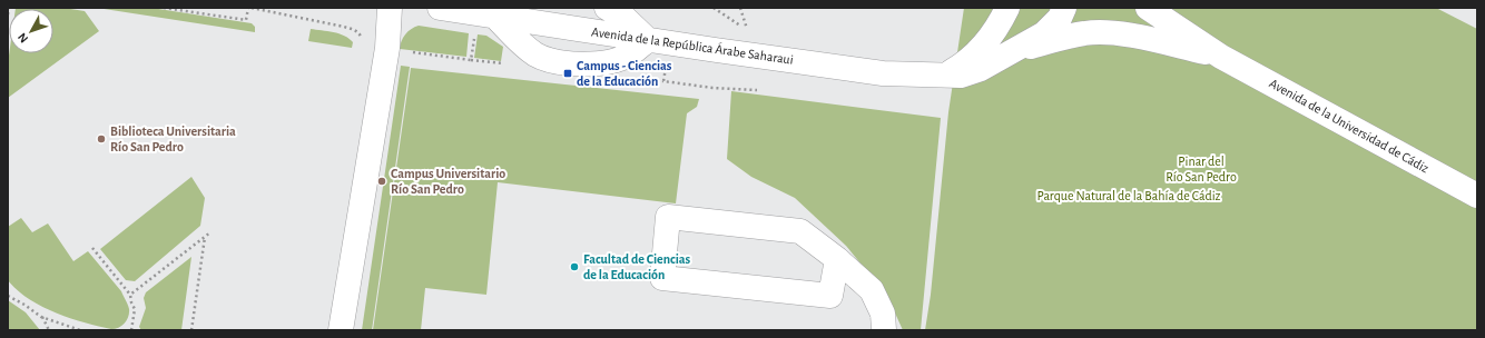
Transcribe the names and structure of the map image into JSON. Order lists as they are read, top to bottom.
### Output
{
  "streets": {
    "street": ["Avenida de la República Árabe Saharaui", "Avenida de la Universidad de Cádiz"]
  },
  "parks": ["Pinar del Río San Pedro", "Parque Natural de la Bahía de Cádiz"],
  "places": {
    "transit": ["Campus - Ciencias de la Educación"],
    "other": ["Biblioteca Universitaria Río San Pedro", "Campus Universitario Río San Pedro", "Facultad de Ciencias de la Educación"]
  },
  "north": "bottom left"
}
